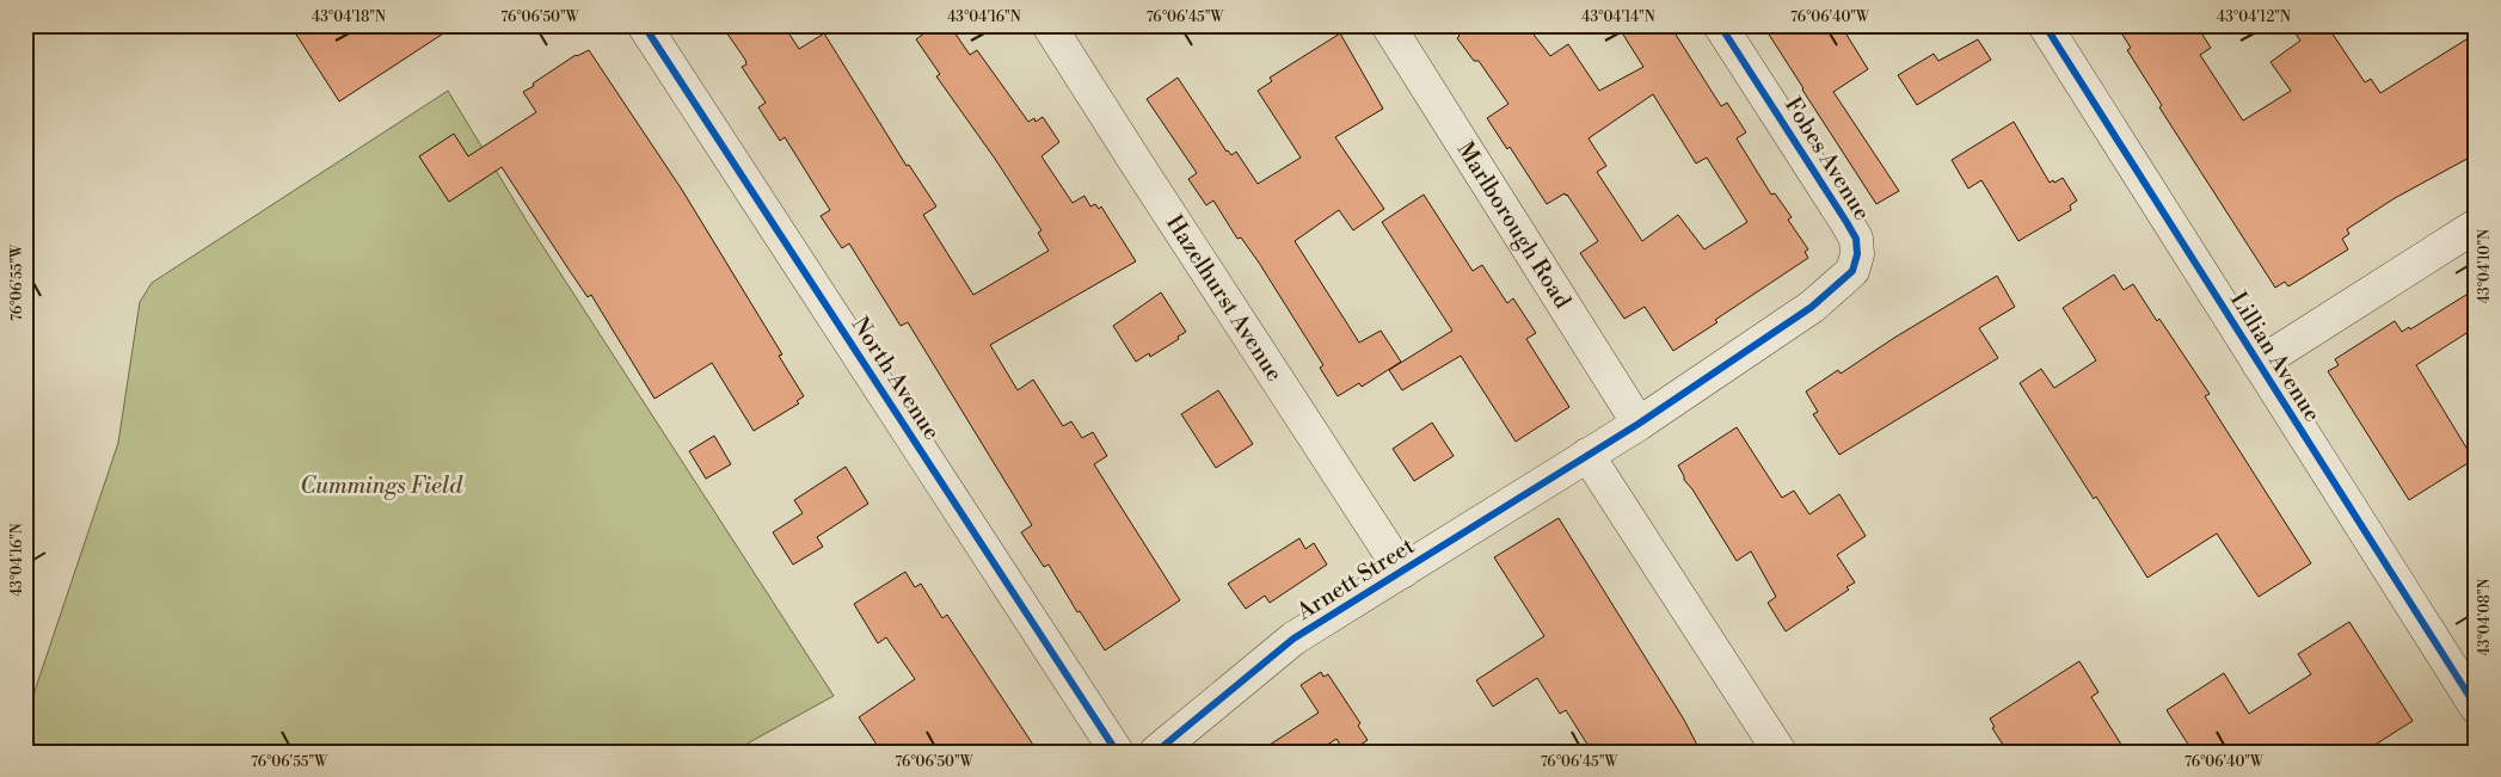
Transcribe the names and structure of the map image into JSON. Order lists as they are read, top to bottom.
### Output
{
  "streets": {
    "street": [
      "Fobes Avenue",
      "Marlborough Road",
      "Hazelhurst Avenue",
      "Lillian Avenue",
      "North Avenue",
      "Arnett Street"
    ]
  },
  "crossings": [
    ["Fobes Avenue", "Marlborough Road"],
    ["Fobes Avenue", "Arnett Street"],
    ["Marlborough Road", "Arnett Street"],
    ["Hazelhurst Avenue", "Arnett Street"]
  ],
  "parks": ["Cummings Field"],
  "coordinates": [
    "43°04'18\"N",
    "76°06'50\"W",
    "43°04'16\"N",
    "76°06'45\"W",
    "43°04'14\"N",
    "76°06'40\"W",
    "43°04'12\"N",
    "43°04'10\"N",
    "76°06'55\"W",
    "43°04'08\"N"
  ]
}
